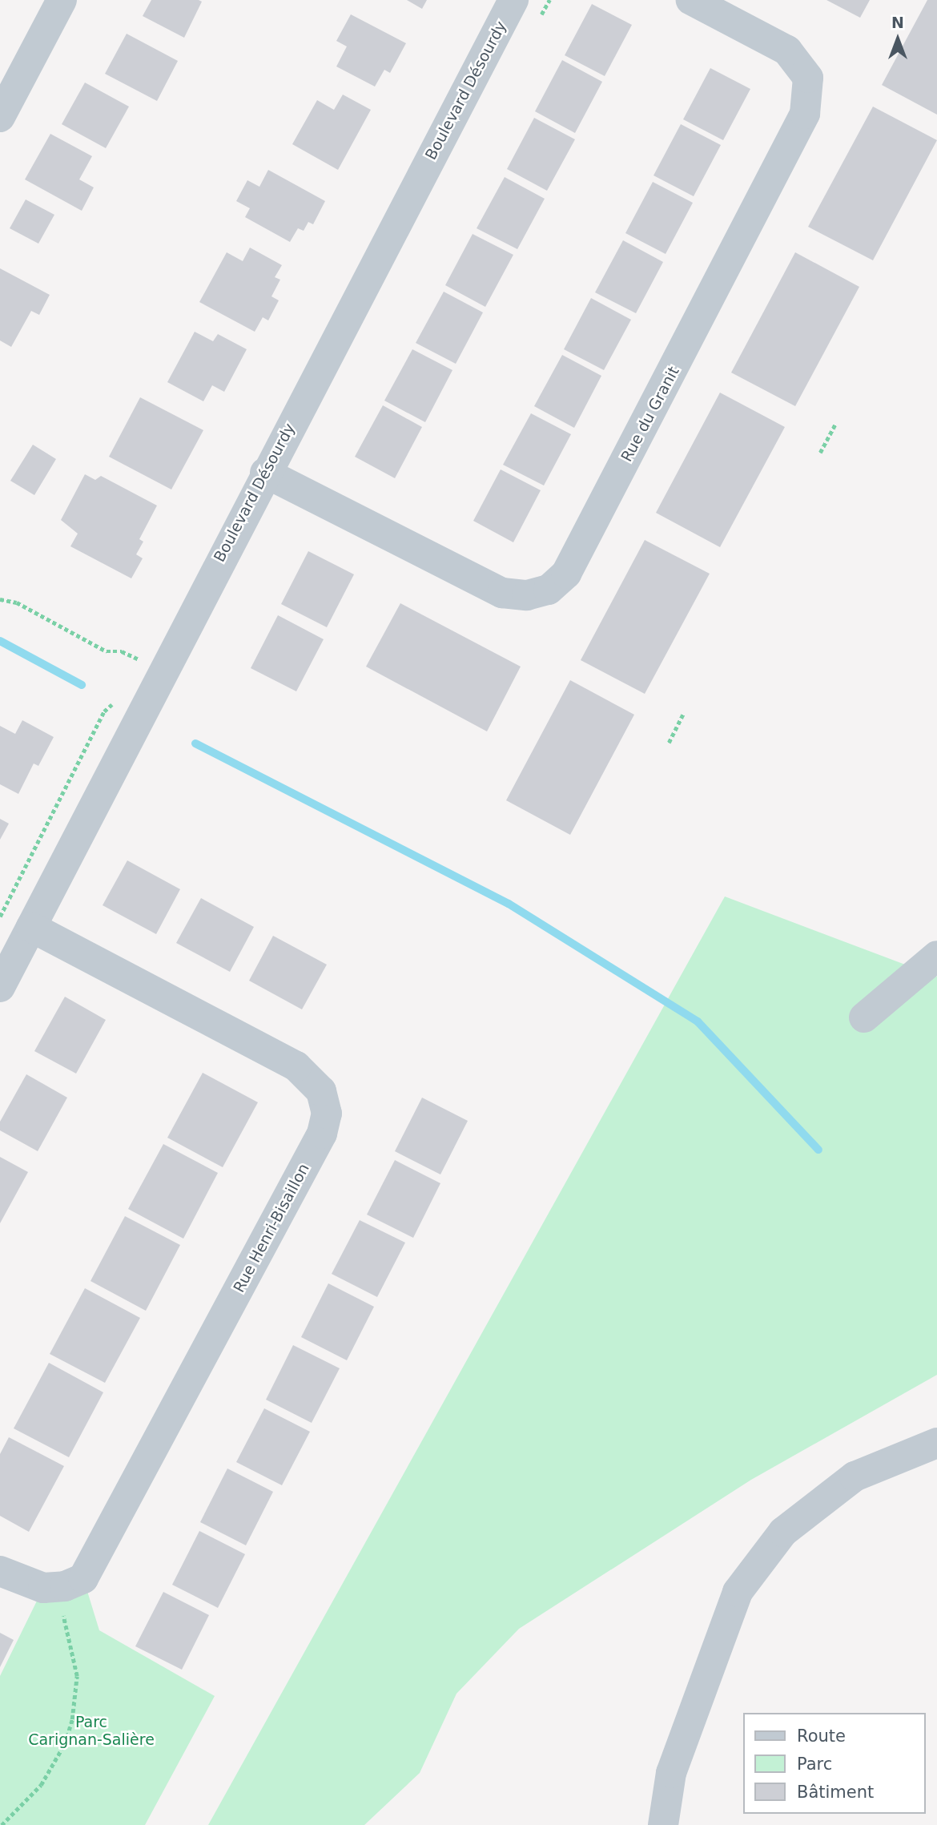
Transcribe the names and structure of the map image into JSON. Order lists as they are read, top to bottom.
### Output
{
  "streets": {
    "street": ["Boulevard Désourdy", "Rue du Granit", "Rue Henri-Bisaillon"]
  },
  "crossings": [
    ["Boulevard Désourdy", "Rue du Granit"],
    ["Boulevard Désourdy", "Rue Henri-Bisaillon"]
  ],
  "parks": ["Parc Carignan-Salière"],
  "legend": ["Route", "Parc", "Bâtiment"],
  "north": "top"
}
